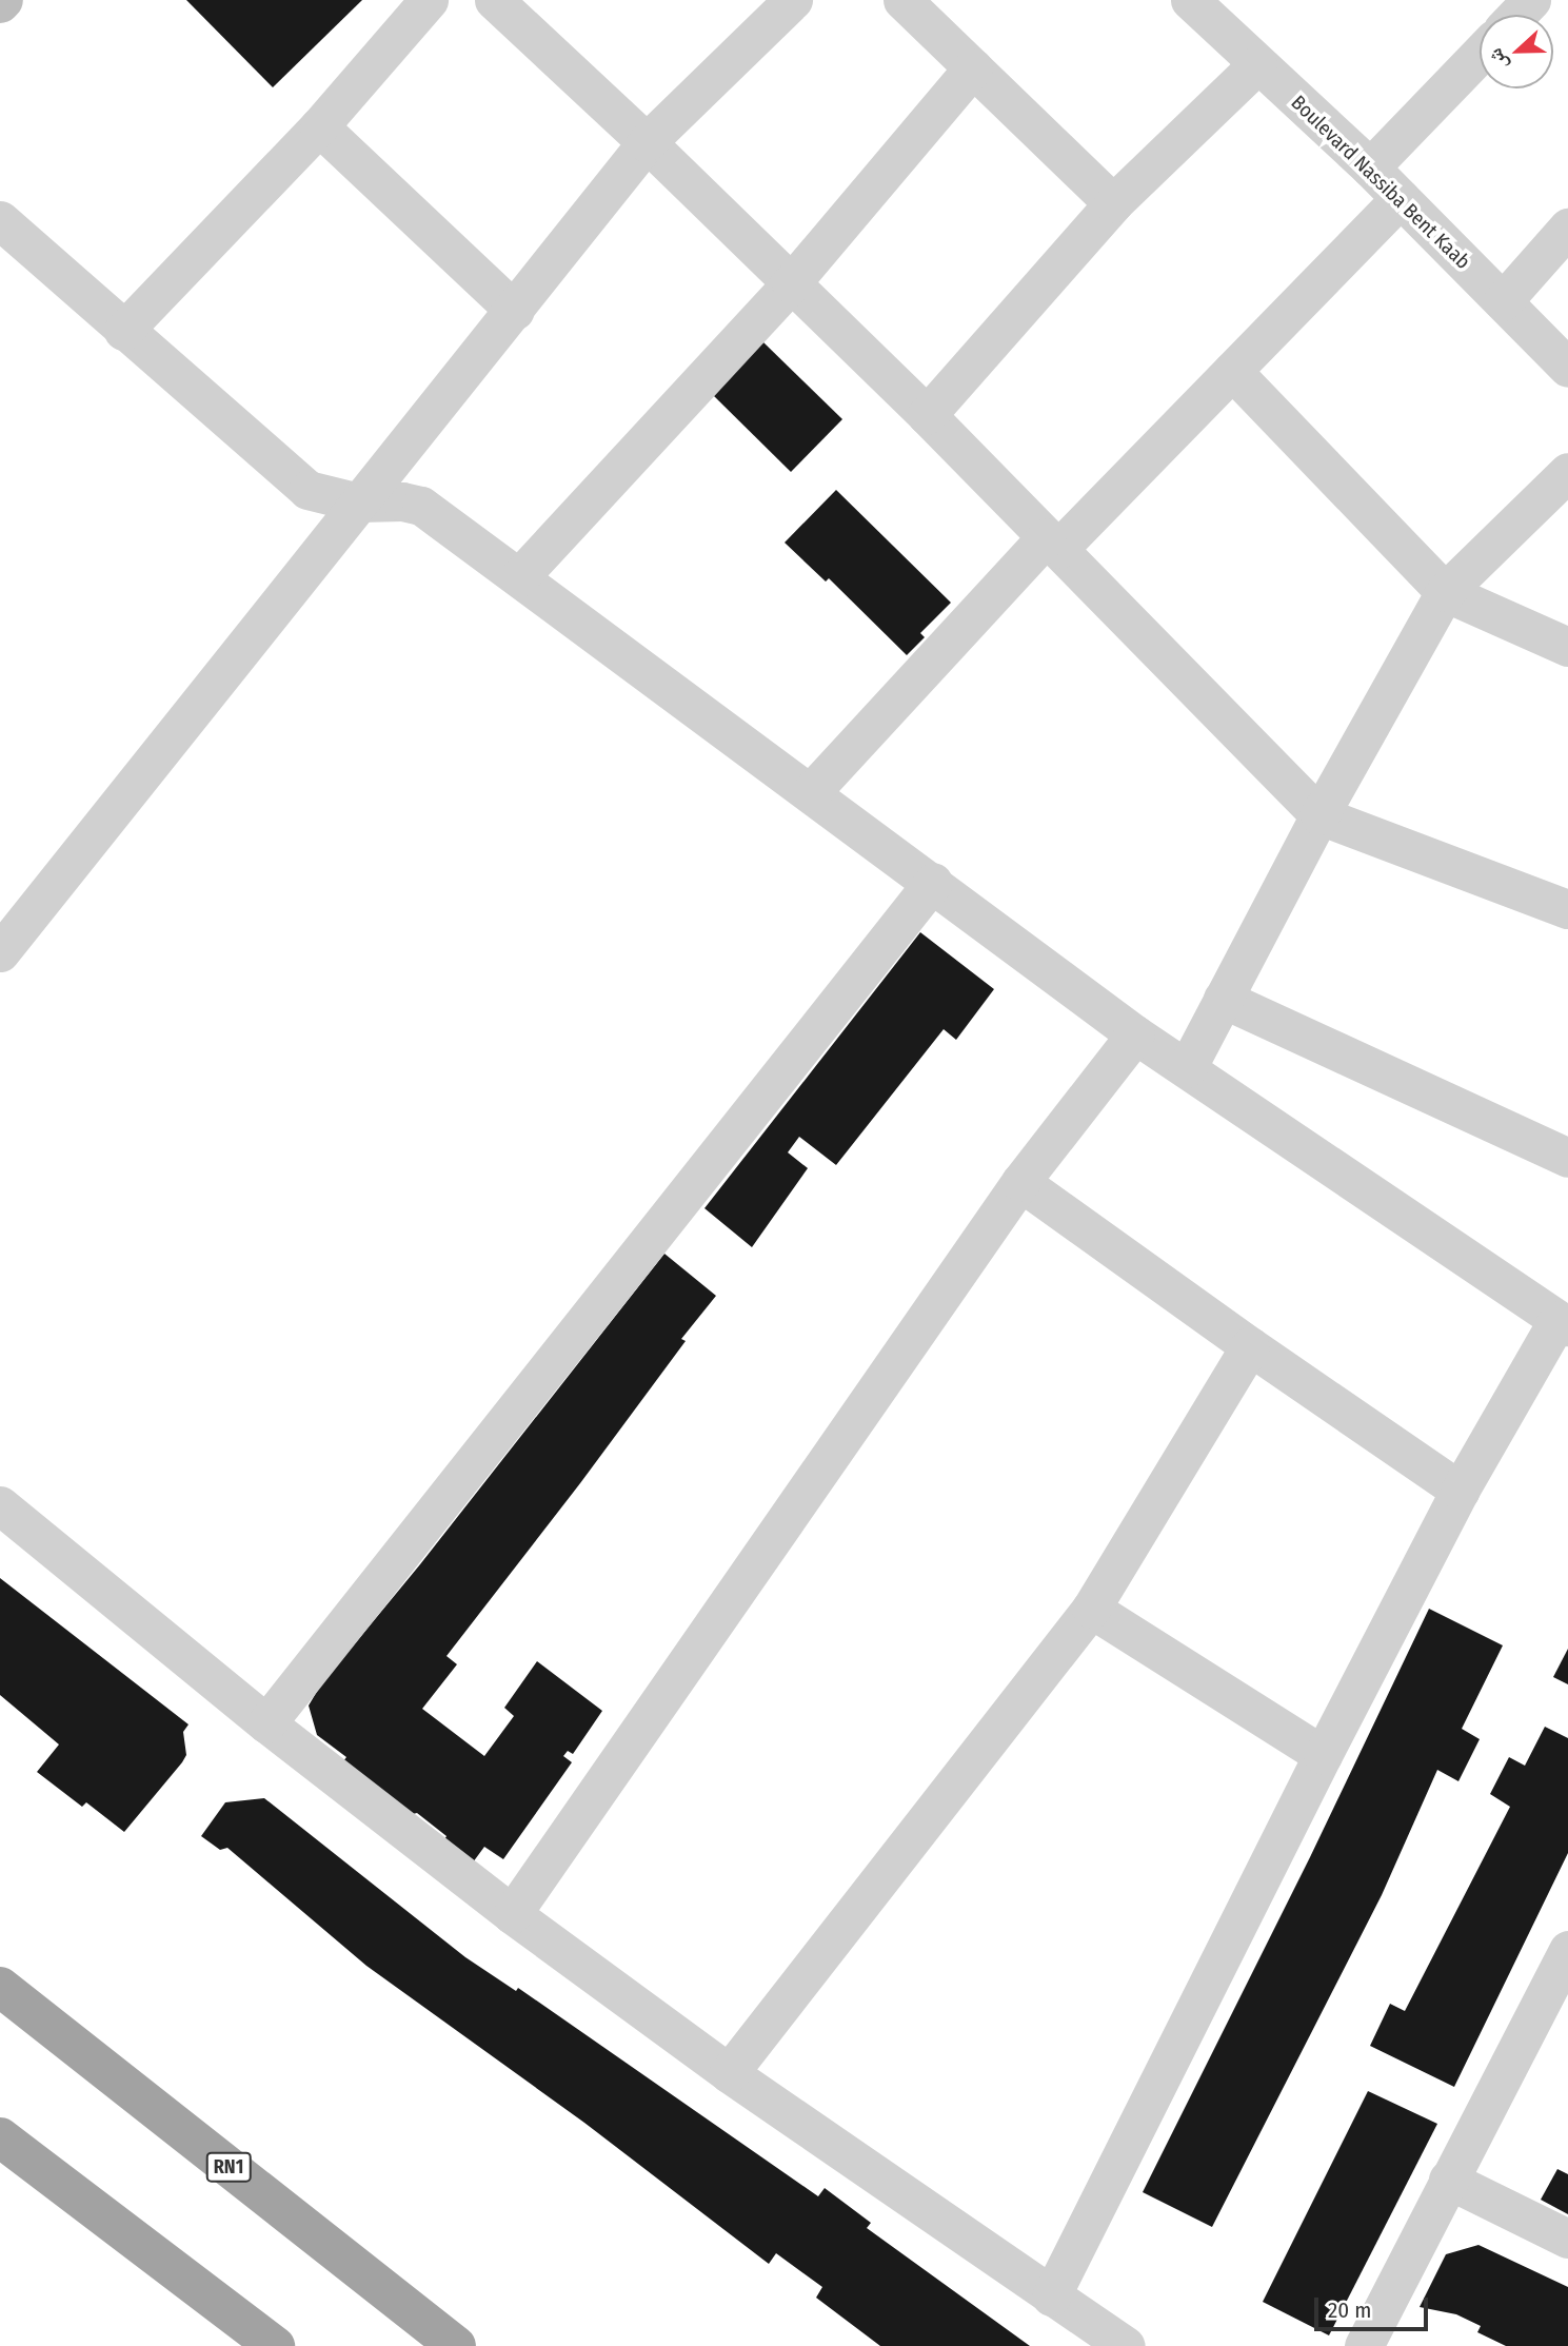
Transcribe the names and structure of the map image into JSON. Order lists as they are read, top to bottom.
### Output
{
  "streets": {
    "highway": ["RN1"],
    "street": ["Boulevard Nassiba Bent Kaab"]
  },
  "scale_bar": "20 m",
  "north": "left"
}
